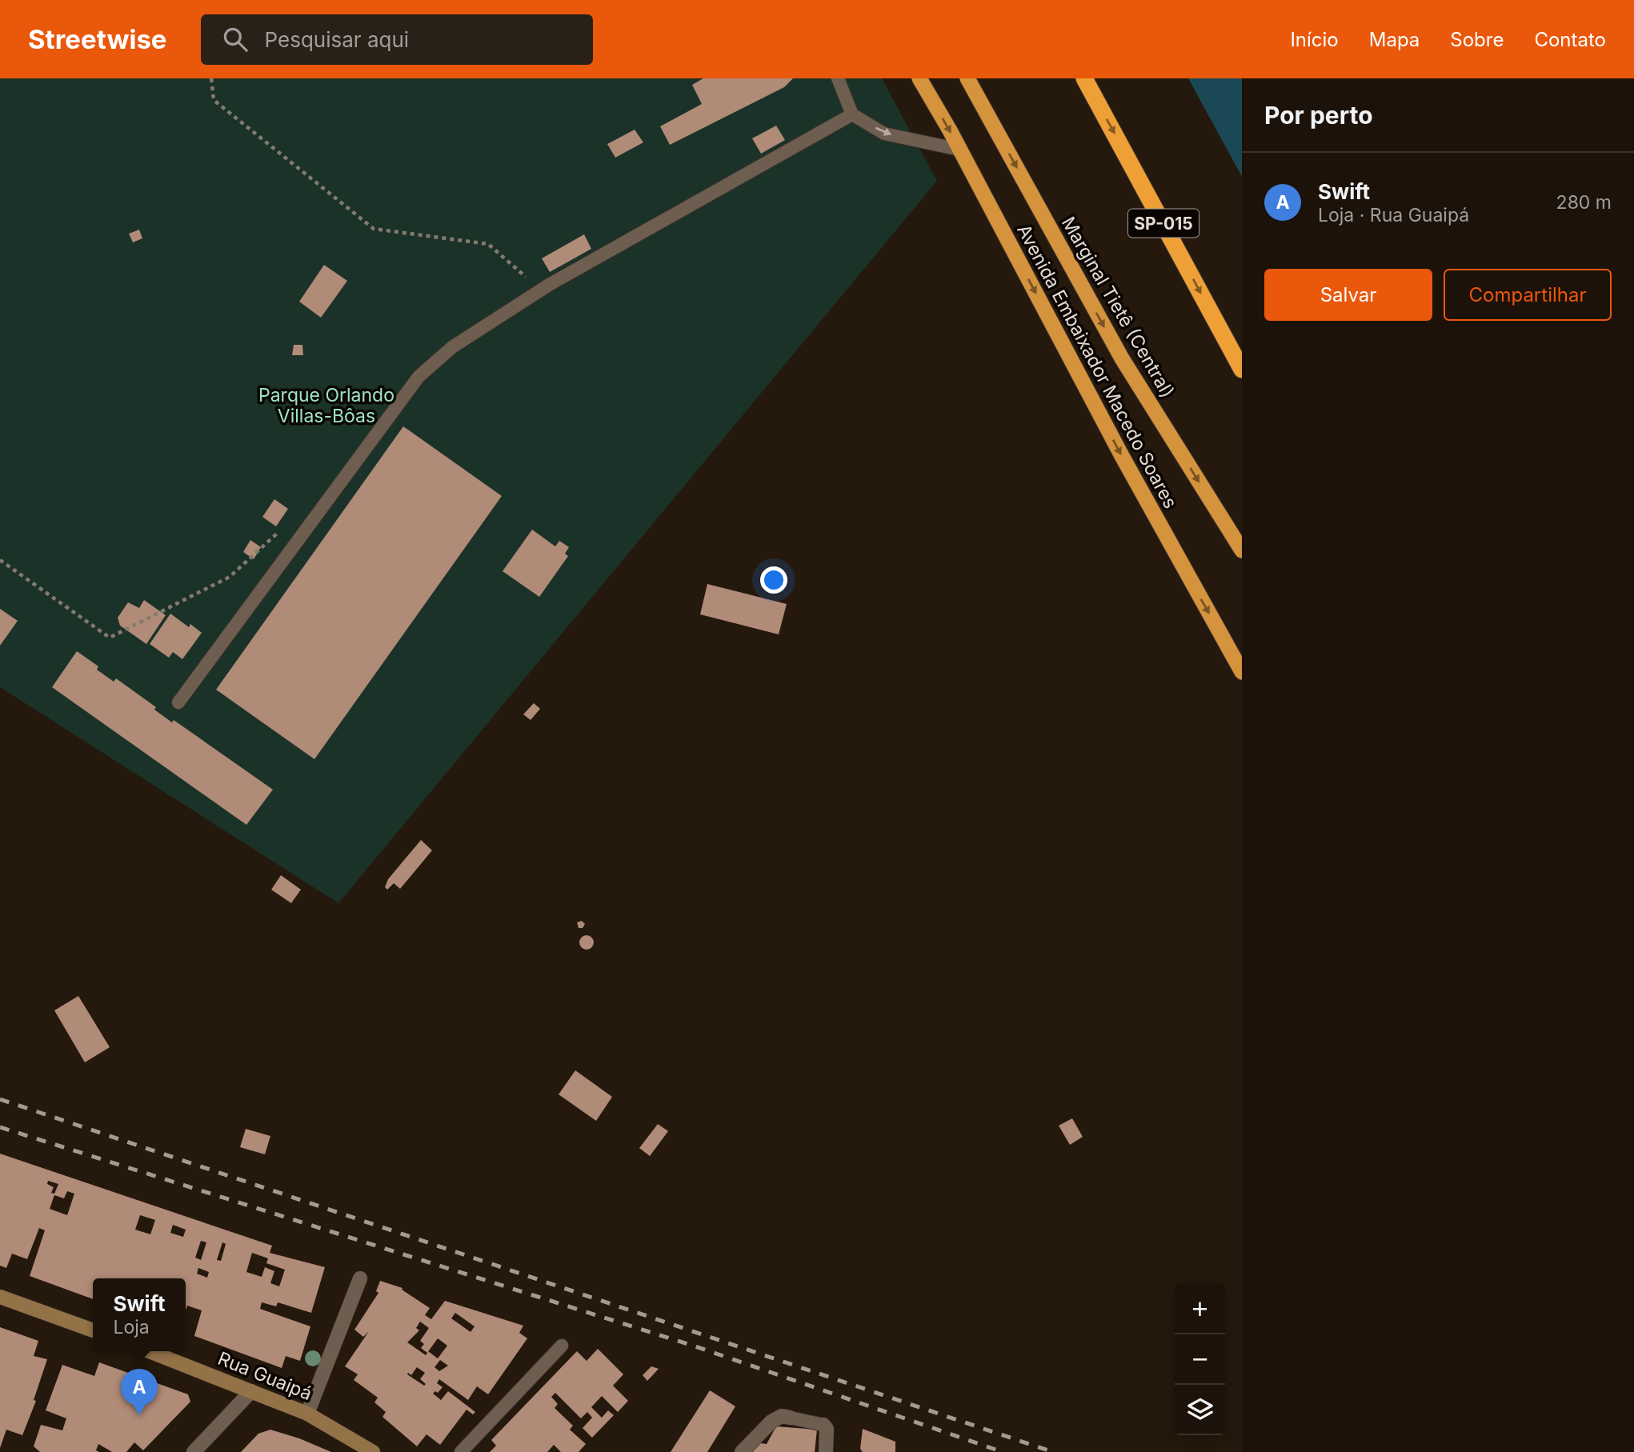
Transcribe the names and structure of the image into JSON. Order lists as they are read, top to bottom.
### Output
{
  "streets": {
    "highway": ["SP-015", "Marginal Tietê (Central)", "Avenida Embaixador Macedo Soares"],
    "main road": ["Rua Guaipá"]
  },
  "one_way": ["Avenida Embaixador Macedo Soares"],
  "parks": ["Parque Orlando Villas-Bôas"],
  "page": {
    "header": "Streetwise",
    "search": "Pesquisar aqui",
    "nav": [
      "Início",
      "Mapa",
      "Sobre",
      "Contato"
    ],
    "heading": "Por perto",
    "list": [
      {
        "mark": "A",
        "name": "Swift",
        "note": "Loja · Rua Guaipá",
        "value": "280 m"
      }
    ],
    "buttons": ["Salvar", "Compartilhar"],
    "popup": ["Swift", "Loja"],
    "map_buttons": ["+", "−"],
    "pins": "A"
  }
}
